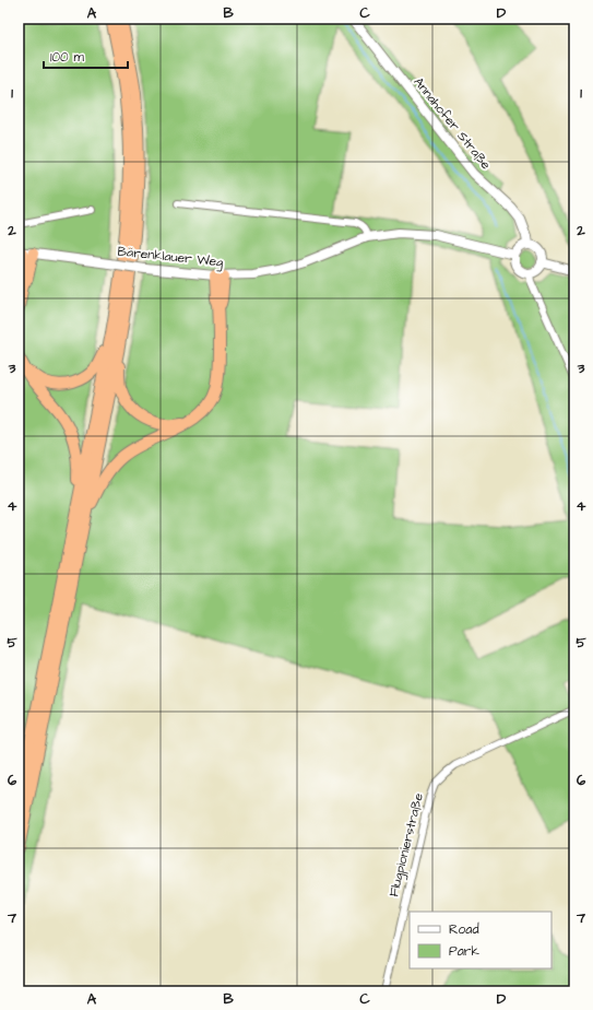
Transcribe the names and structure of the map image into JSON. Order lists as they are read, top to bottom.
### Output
{
  "streets": {
    "street": ["Annahofer Straße", "Bärenklauer Weg", "Flugpionierstraße"]
  },
  "crossings": [
    ["Annahofer Straße", "Bärenklauer Weg"]
  ],
  "legend": ["Road", "Park"],
  "scale_bar": "100 m",
  "grid": {
    "columns": [
      "A",
      "B",
      "C",
      "D"
    ],
    "rows": [
      "1",
      "2",
      "3",
      "4",
      "5",
      "6",
      "7"
    ]
  }
}
